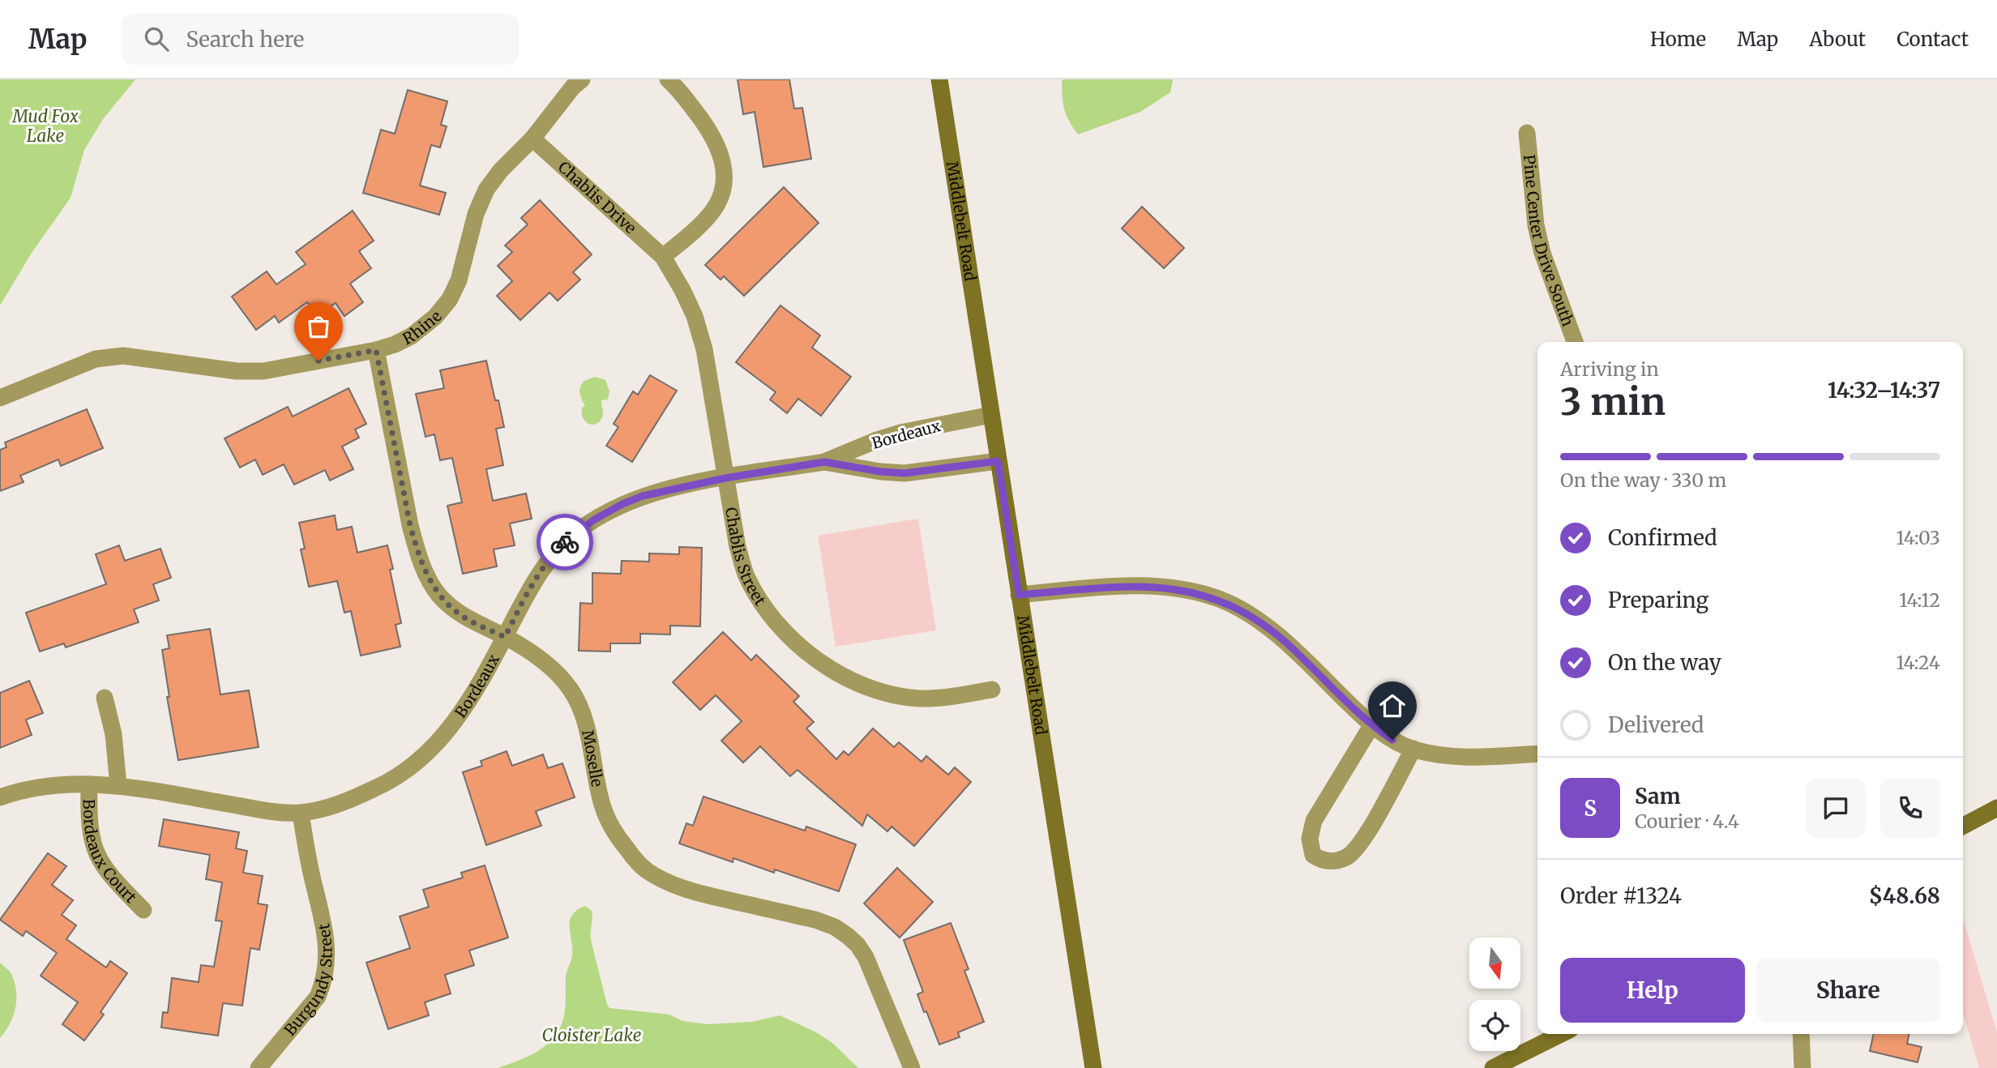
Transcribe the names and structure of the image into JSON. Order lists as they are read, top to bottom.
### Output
{
  "streets": {
    "street": [
      "Chablis Drive",
      "Middlebelt Road",
      "Pine Center Drive South",
      "Rhine",
      "Bordeaux",
      "Chablis Street",
      "Moselle",
      "Bordeaux Court",
      "Burgundy Street"
    ]
  },
  "crossings": [
    ["Chablis Drive", "Rhine"],
    ["Chablis Drive", "Chablis Street"],
    ["Middlebelt Road", "Bordeaux"],
    ["Rhine", "Moselle"],
    ["Bordeaux", "Chablis Street"],
    ["Bordeaux", "Moselle"],
    ["Bordeaux", "Bordeaux Court"],
    ["Bordeaux", "Burgundy Street"]
  ],
  "water": ["Mud Fox Lake", "Cloister Lake"],
  "north": "bottom",
  "page": {
    "header": "Map",
    "search": "Search here",
    "nav": [
      "Home",
      "Map",
      "About",
      "Contact"
    ],
    "heading": ["3 min", "Arriving in", "14:32–14:37"],
    "panel": [
      "Sam",
      "Courier · 4.4",
      "Order #1324",
      "$48.68"
    ],
    "bar": "On the way · 330 m",
    "list": [
      ["Confirmed", "14:03"],
      ["Preparing", "14:12"],
      ["On the way", "14:24"],
      "Delivered"
    ],
    "round": "S",
    "buttons": ["Help", "Share"]
  }
}
